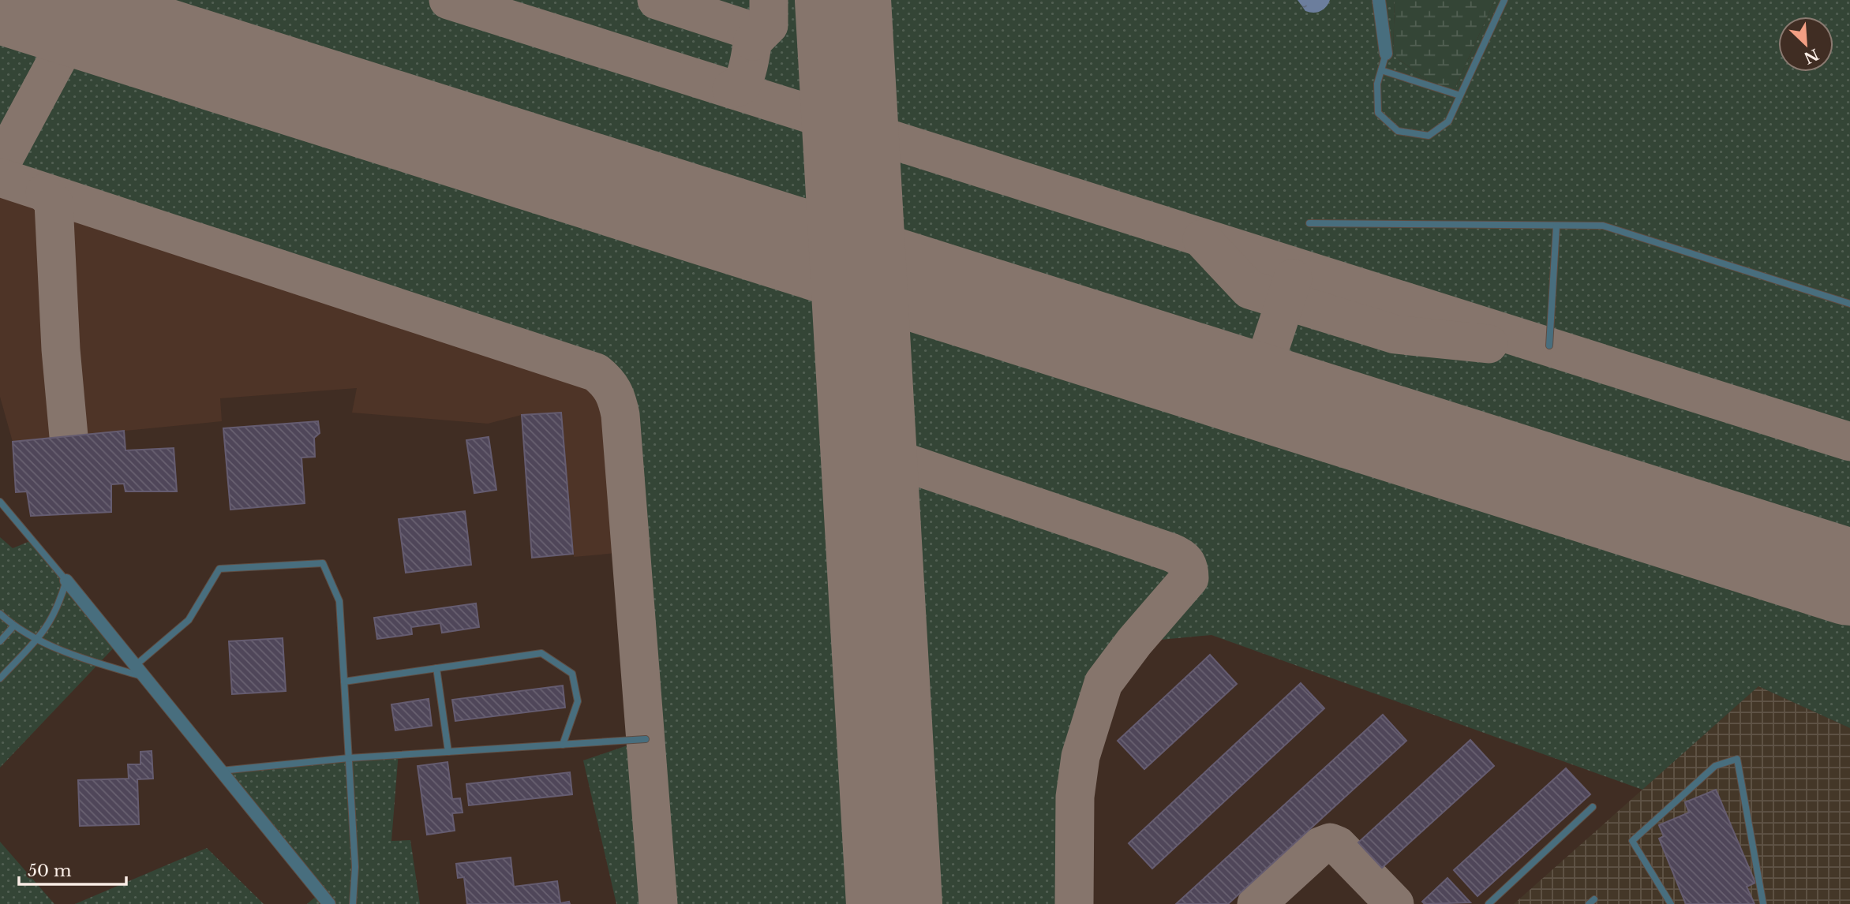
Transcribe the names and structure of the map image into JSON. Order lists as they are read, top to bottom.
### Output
{
  "scale_bar": "50 m",
  "north": "bottom right"
}
